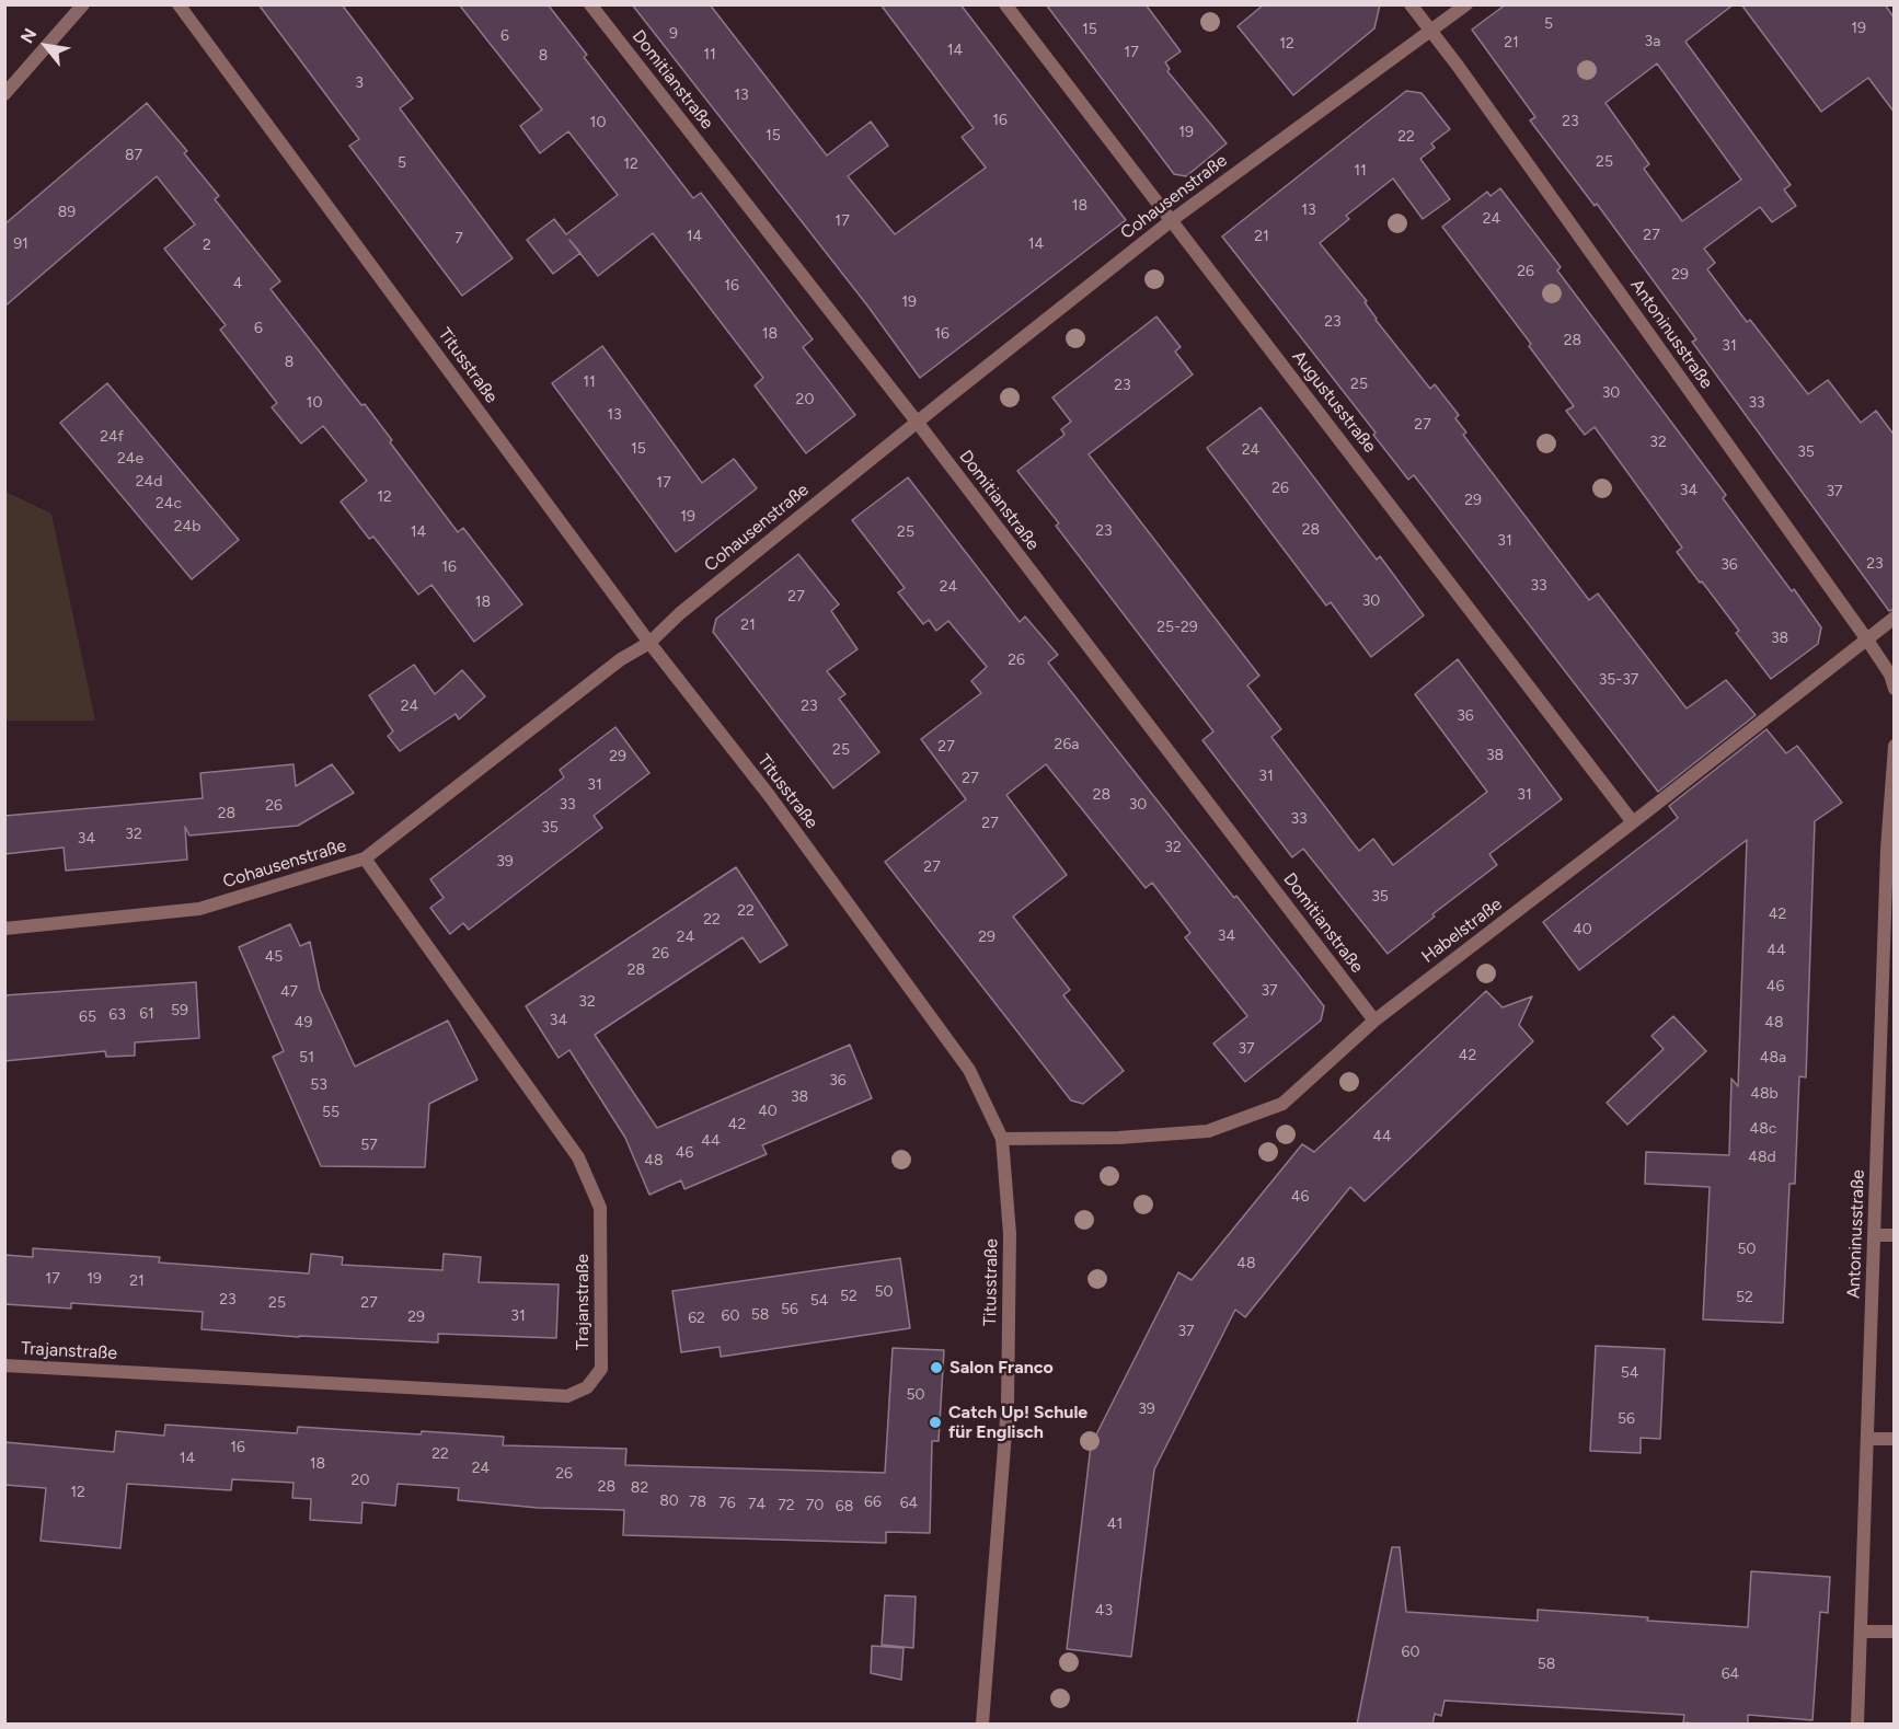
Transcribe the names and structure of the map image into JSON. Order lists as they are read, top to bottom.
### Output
{
  "streets": {
    "street": [
      "Domitianstraße",
      "Cohausenstraße",
      "Antoninusstraße",
      "Titusstraße",
      "Augustusstraße",
      "Habelstraße",
      "Trajanstraße"
    ]
  },
  "crossings": [
    ["Domitianstraße", "Cohausenstraße"],
    ["Domitianstraße", "Habelstraße"],
    ["Cohausenstraße", "Antoninusstraße"],
    ["Cohausenstraße", "Titusstraße"],
    ["Cohausenstraße", "Augustusstraße"],
    ["Cohausenstraße", "Trajanstraße"],
    ["Antoninusstraße", "Habelstraße"],
    ["Titusstraße", "Habelstraße"],
    ["Augustusstraße", "Habelstraße"]
  ],
  "places": ["Salon Franco", "Catch Up! Schule für Englisch"],
  "house_numbers": [
    "5",
    "19",
    "15",
    "9",
    "6",
    "3a",
    "21",
    "12",
    "14",
    "17",
    "11",
    "8",
    "3",
    "13",
    "16",
    "23",
    "10",
    "19",
    "15",
    "22",
    "87",
    "25",
    "5",
    "12",
    "11",
    "18",
    "13",
    "89",
    "24",
    "17",
    "27",
    "14",
    "21",
    "7",
    "91",
    "14",
    "2",
    "26",
    "29",
    "4",
    "16",
    "19",
    "23",
    "6",
    "18",
    "16",
    "28",
    "31",
    "8",
    "11",
    "25",
    "23",
    "30",
    "20",
    "10",
    "33",
    "13",
    "27",
    "24f",
    "32",
    "15",
    "24",
    "35",
    "24e",
    "24d",
    "17",
    "26",
    "34",
    "37",
    "12",
    "29",
    "24c",
    "19",
    "24b",
    "28",
    "23",
    "14",
    "25",
    "31",
    "23",
    "36",
    "16",
    "33",
    "24",
    "27",
    "30",
    "18",
    "21",
    "25-29",
    "38",
    "26",
    "35-37",
    "24",
    "23",
    "36",
    "26a",
    "27",
    "25",
    "38",
    "29",
    "31",
    "27",
    "31",
    "28",
    "31",
    "33",
    "30",
    "26",
    "28",
    "33",
    "27",
    "35",
    "32",
    "34",
    "32",
    "39",
    "27",
    "35",
    "22",
    "42",
    "22",
    "40",
    "34",
    "24",
    "29",
    "44",
    "26",
    "45",
    "28",
    "46",
    "37",
    "47",
    "32",
    "59",
    "61",
    "63",
    "65",
    "34",
    "49",
    "48",
    "37",
    "42",
    "51",
    "48a",
    "36",
    "53",
    "48b",
    "38",
    "40",
    "55",
    "42",
    "48c",
    "44",
    "44",
    "57",
    "46",
    "48d",
    "48",
    "46",
    "50",
    "48",
    "17",
    "19",
    "21",
    "50",
    "52",
    "52",
    "23",
    "54",
    "25",
    "27",
    "56",
    "58",
    "31",
    "60",
    "29",
    "62",
    "37",
    "54",
    "50",
    "39",
    "56",
    "16",
    "22",
    "14",
    "18",
    "24",
    "26",
    "20",
    "28",
    "82",
    "12",
    "80",
    "78",
    "66",
    "76",
    "64",
    "74",
    "72",
    "70",
    "68",
    "41",
    "43",
    "60",
    "58",
    "64"
  ],
  "north": "top left"
}
